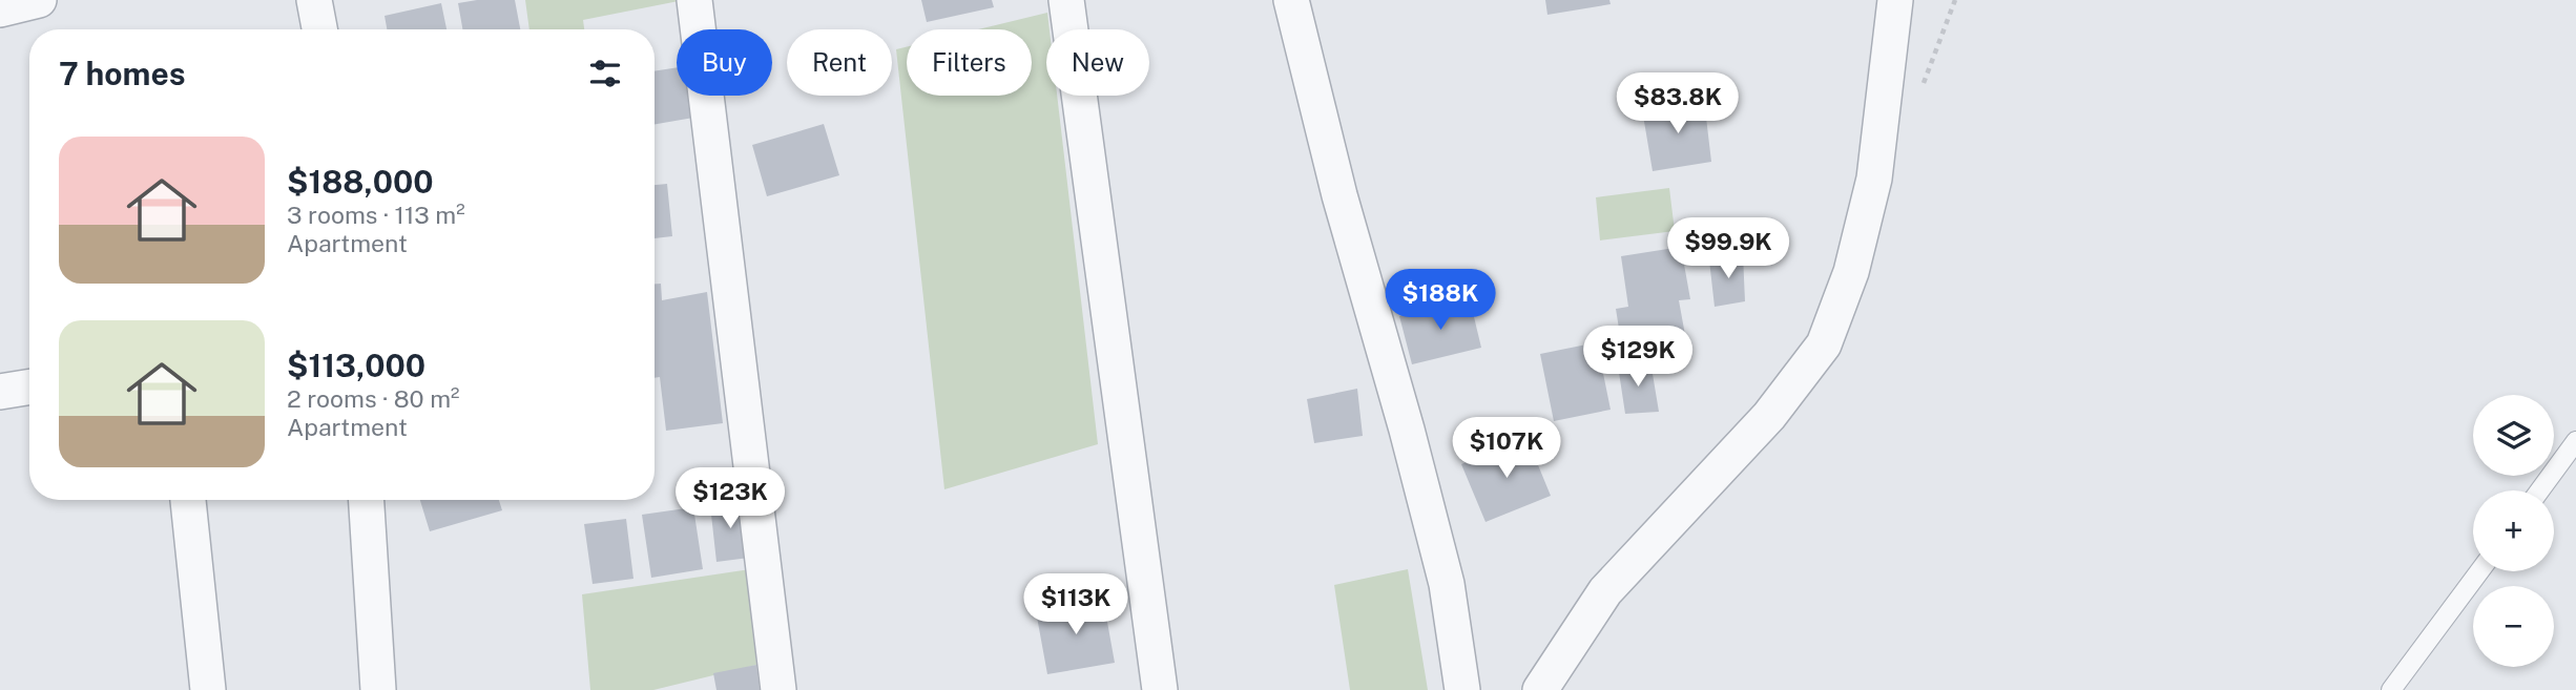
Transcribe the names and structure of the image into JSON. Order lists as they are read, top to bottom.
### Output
{
  "page": {
    "chip": [
      "Buy",
      "Rent",
      "Filters",
      "New"
    ],
    "heading": "7 homes",
    "price": [
      "$83.8K",
      "$99.9K",
      "$188K",
      "$129K",
      "$107K",
      "$123K",
      "$113K"
    ],
    "list": [
      {
        "name": "$188,000",
        "note": "3 rooms · 113 m² · Apartment"
      },
      {
        "name": "$113,000",
        "note": "2 rooms · 80 m² · Apartment"
      }
    ],
    "map_buttons": ["+", "−"]
  }
}
